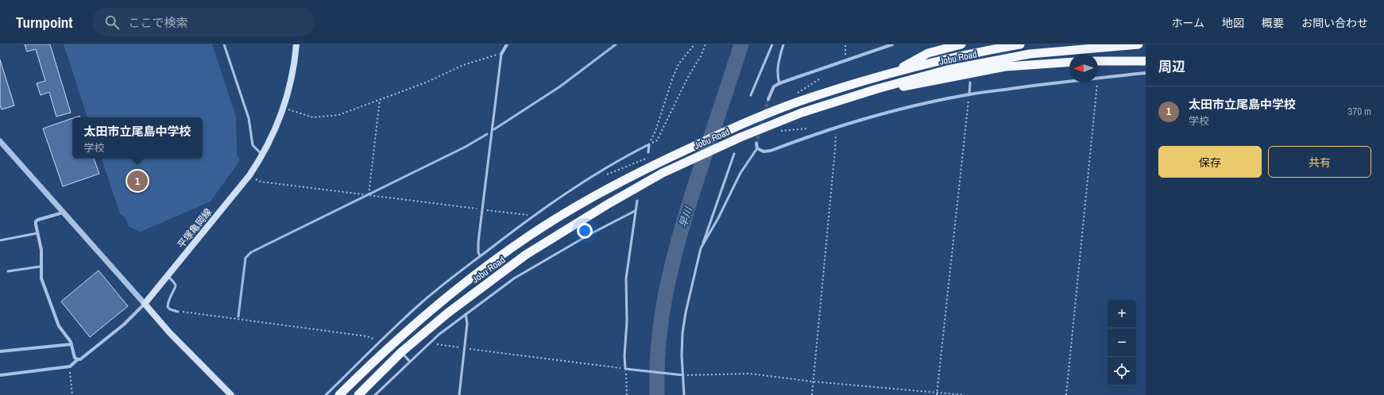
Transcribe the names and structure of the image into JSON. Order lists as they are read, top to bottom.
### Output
{
  "streets": {
    "highway": ["Jobu Road"],
    "main road": ["平塚亀岡線"]
  },
  "water": ["早川"],
  "north": "left",
  "page": {
    "header": "Turnpoint",
    "search": "ここで検索",
    "nav": [
      "ホーム",
      "地図",
      "概要",
      "お問い合わせ"
    ],
    "heading": "周辺",
    "list": [
      {
        "mark": "1",
        "name": "太田市立尾島中学校",
        "note": "学校",
        "value": "370 m"
      }
    ],
    "popup": ["太田市立尾島中学校", "学校"],
    "buttons": ["保存", "共有"],
    "pins": "1",
    "map_buttons": ["+", "−"]
  }
}
